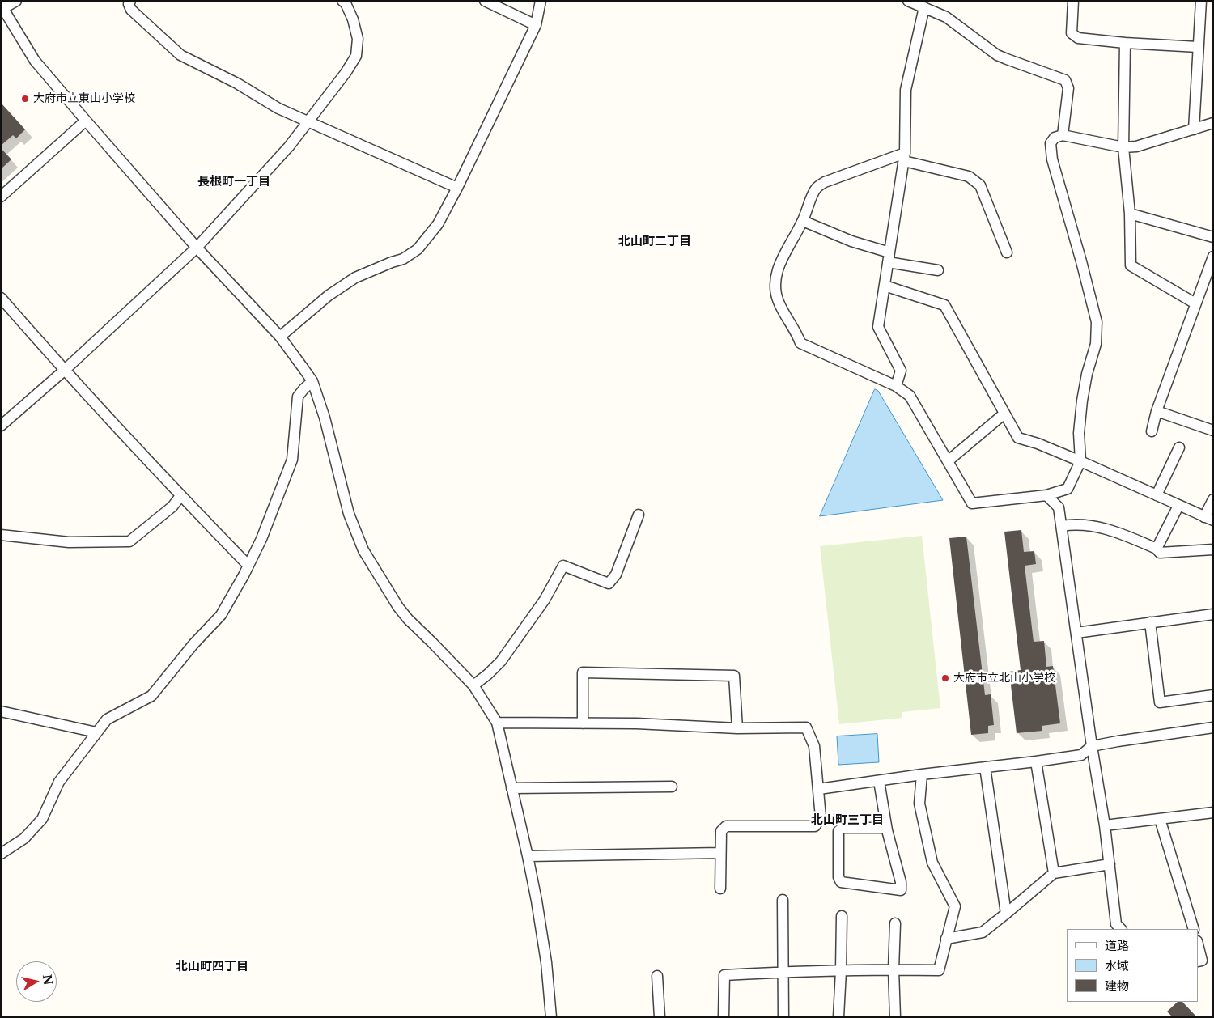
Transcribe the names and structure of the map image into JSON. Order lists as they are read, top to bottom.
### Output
{
  "districts": [
    "長根町一丁目",
    "北山町二丁目",
    "北山町三丁目",
    "北山町四丁目"
  ],
  "places": ["大府市立東山小学校", "大府市立北山小学校"],
  "legend": ["道路", "水域", "建物"],
  "north": "right"
}
